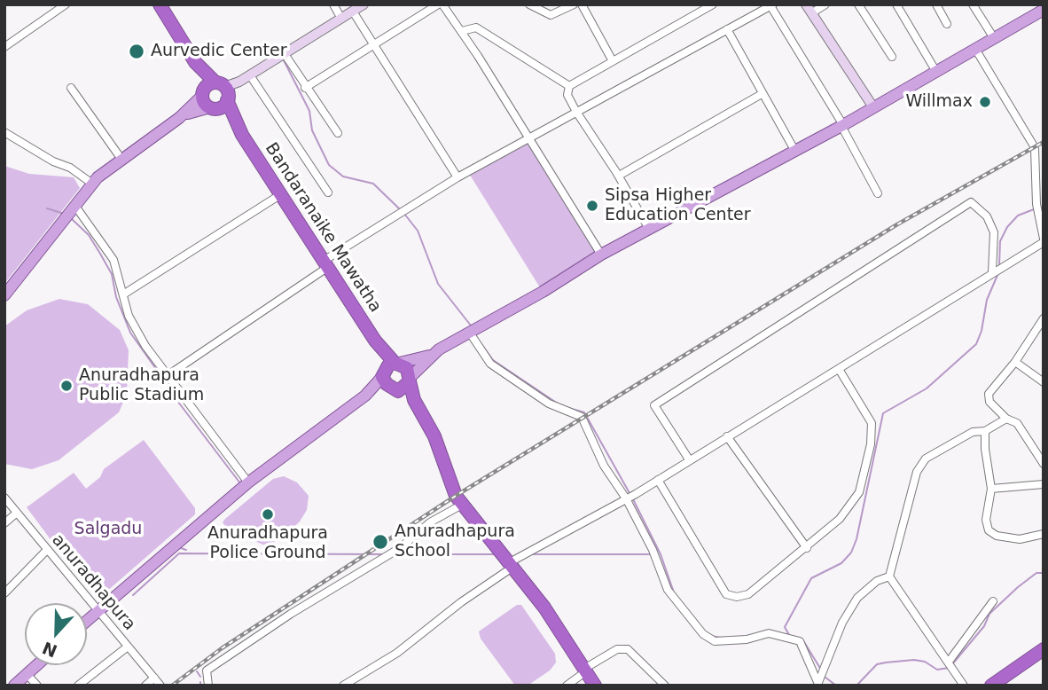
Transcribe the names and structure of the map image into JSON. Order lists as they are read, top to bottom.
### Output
{
  "streets": {
    "highway": ["Bandaranaike Mawatha"],
    "street": ["anuradhapura"]
  },
  "parks": ["Salgadu"],
  "places": [
    "Aurvedic Center",
    "Willmax",
    "Sipsa Higher Education Center",
    "Anuradhapura Public Stadium",
    "Anuradhapura Police Ground",
    "Anuradhapura School"
  ],
  "north": "bottom"
}
